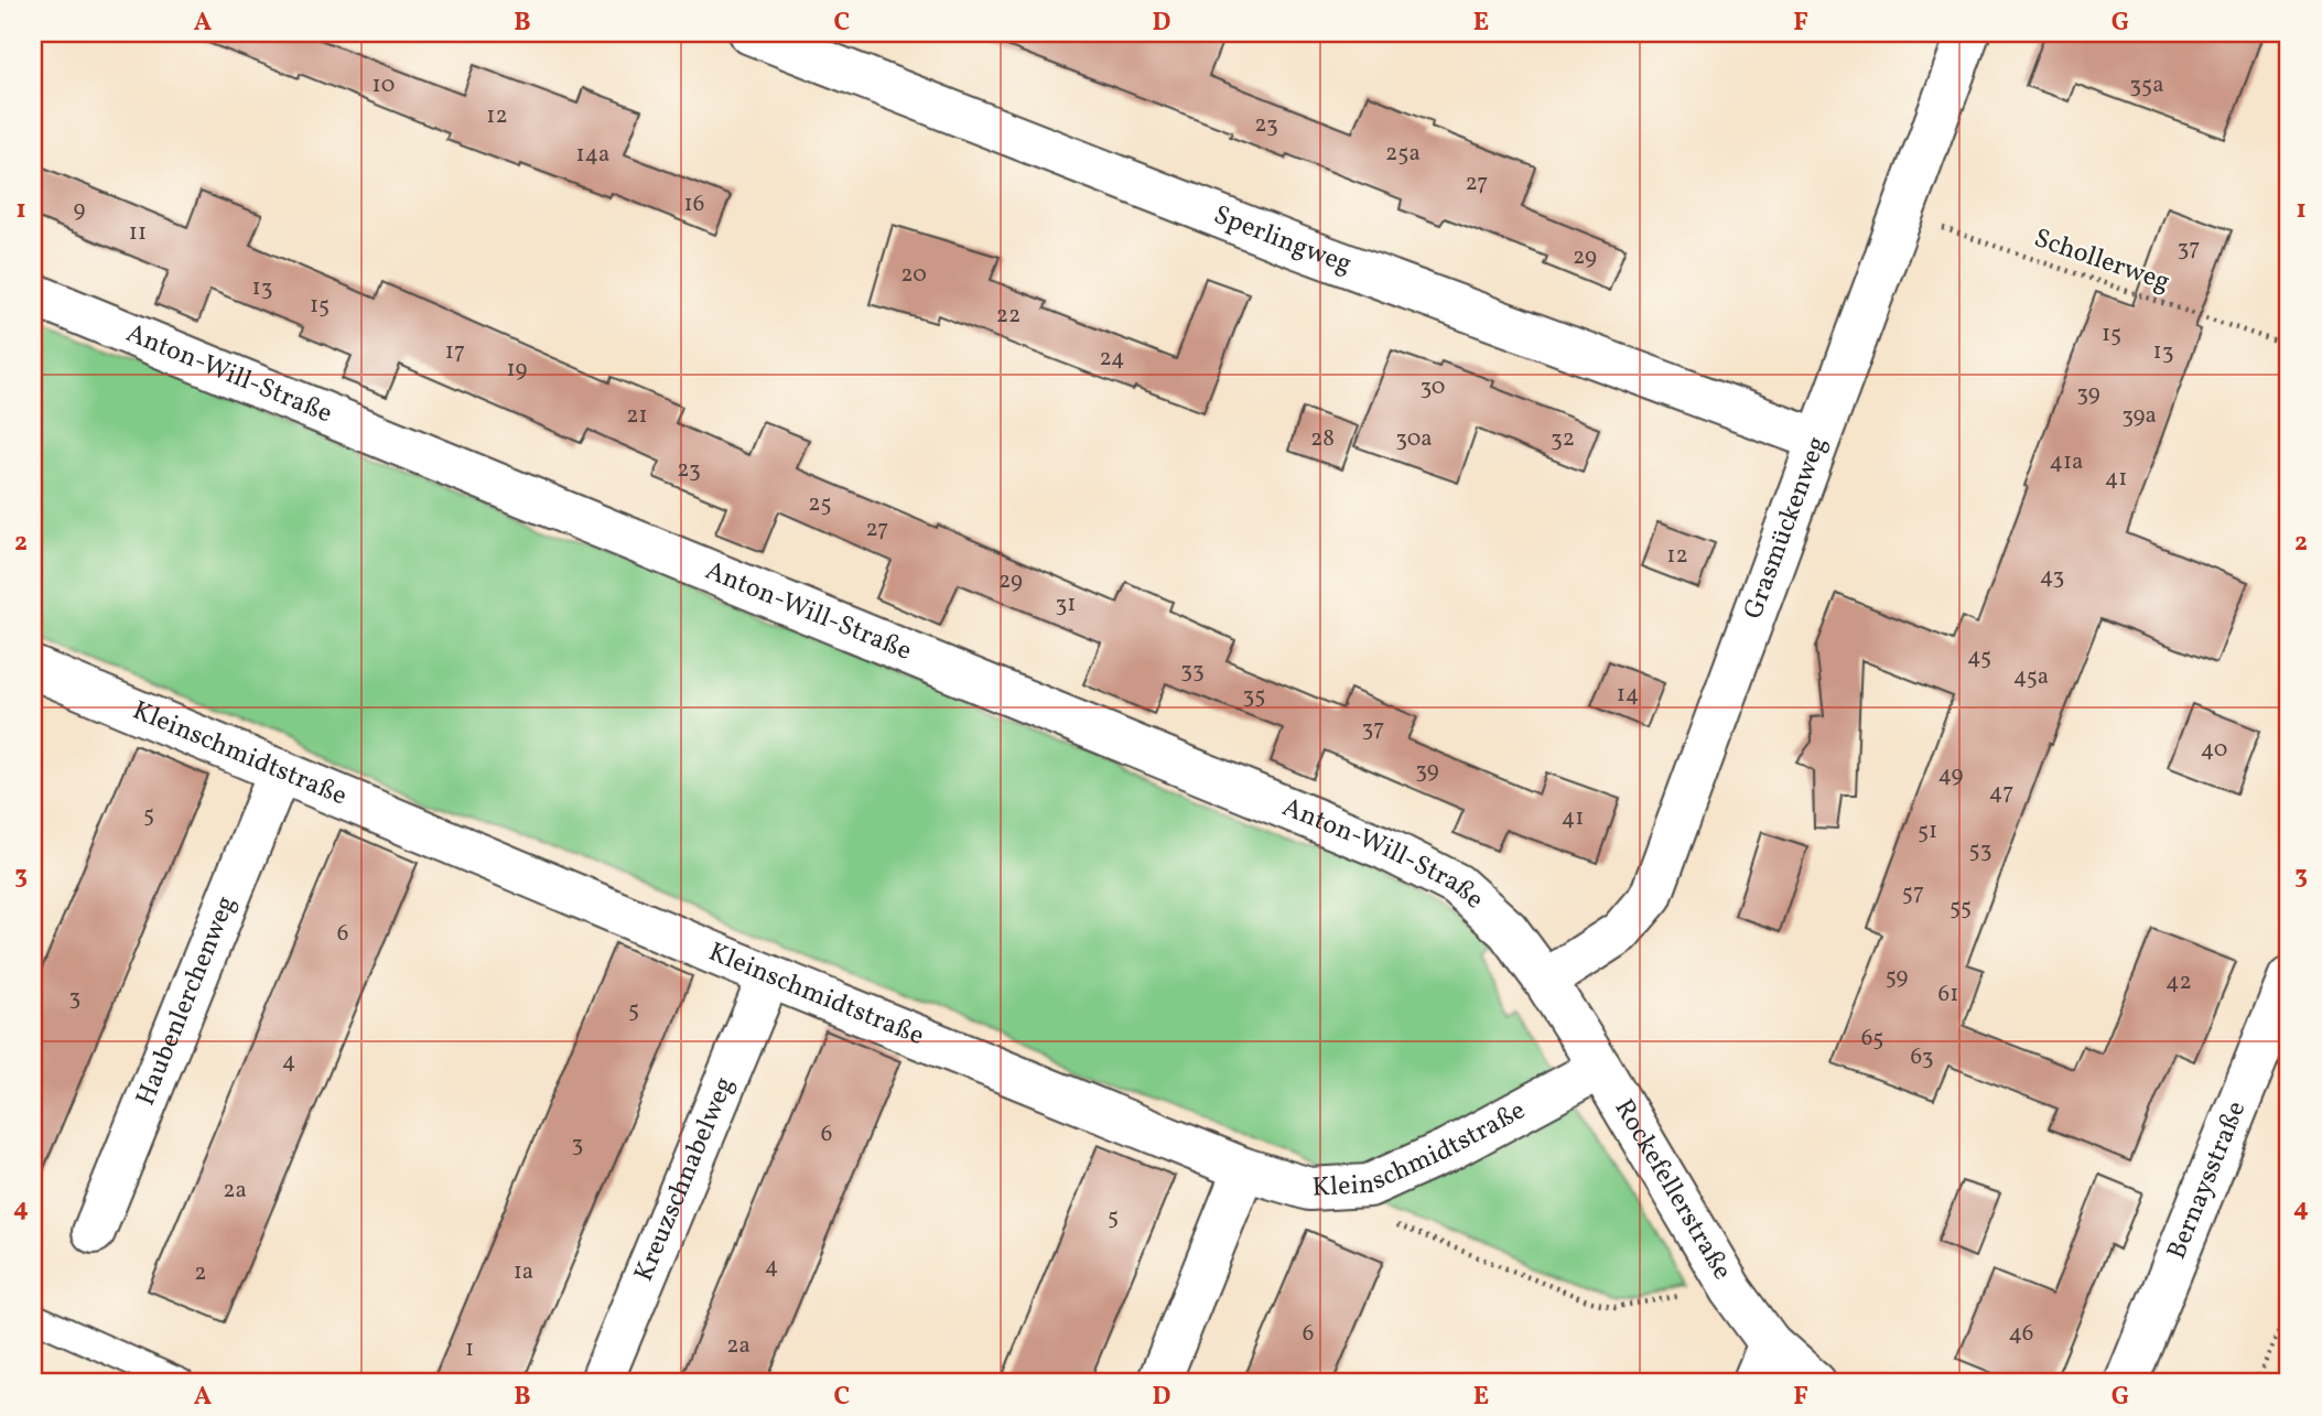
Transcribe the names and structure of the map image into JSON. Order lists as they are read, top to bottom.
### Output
{
  "streets": {
    "street": [
      "Sperlingweg",
      "Anton-Will-Straße",
      "Grasmückenweg",
      "Kleinschmidtstraße",
      "Haubenlerchenweg",
      "Kreuzschnabelweg",
      "Bernaysstraße",
      "Rockefellerstraße"
    ],
    "path": ["Schollerweg"]
  },
  "crossings": [
    ["Sperlingweg", "Grasmückenweg"],
    ["Schollerweg", "Grasmückenweg"],
    ["Anton-Will-Straße", "Grasmückenweg"],
    ["Anton-Will-Straße", "Rockefellerstraße"],
    ["Grasmückenweg", "Rockefellerstraße"],
    ["Kleinschmidtstraße", "Haubenlerchenweg"],
    ["Kleinschmidtstraße", "Kreuzschnabelweg"],
    ["Kleinschmidtstraße", "Rockefellerstraße"]
  ],
  "house_numbers": [
    "10",
    "35a",
    "12",
    "23",
    "25a",
    "14a",
    "27",
    "16",
    "9",
    "11",
    "37",
    "29",
    "20",
    "13",
    "15",
    "22",
    "15",
    "17",
    "13",
    "24",
    "19",
    "30",
    "39",
    "21",
    "39a",
    "28",
    "30a",
    "32",
    "41a",
    "23",
    "41",
    "25",
    "27",
    "12",
    "43",
    "29",
    "31",
    "45",
    "33",
    "45a",
    "14",
    "35",
    "37",
    "40",
    "39",
    "49",
    "47",
    "5",
    "41",
    "51",
    "53",
    "57",
    "55",
    "6",
    "59",
    "42",
    "61",
    "3",
    "5",
    "65",
    "63",
    "4",
    "6",
    "3",
    "2a",
    "5",
    "4",
    "1a",
    "2",
    "6",
    "46",
    "2a",
    "1"
  ],
  "grid": {
    "columns": [
      "A",
      "B",
      "C",
      "D",
      "E",
      "F",
      "G"
    ],
    "rows": [
      "1",
      "2",
      "3",
      "4"
    ]
  }
}
